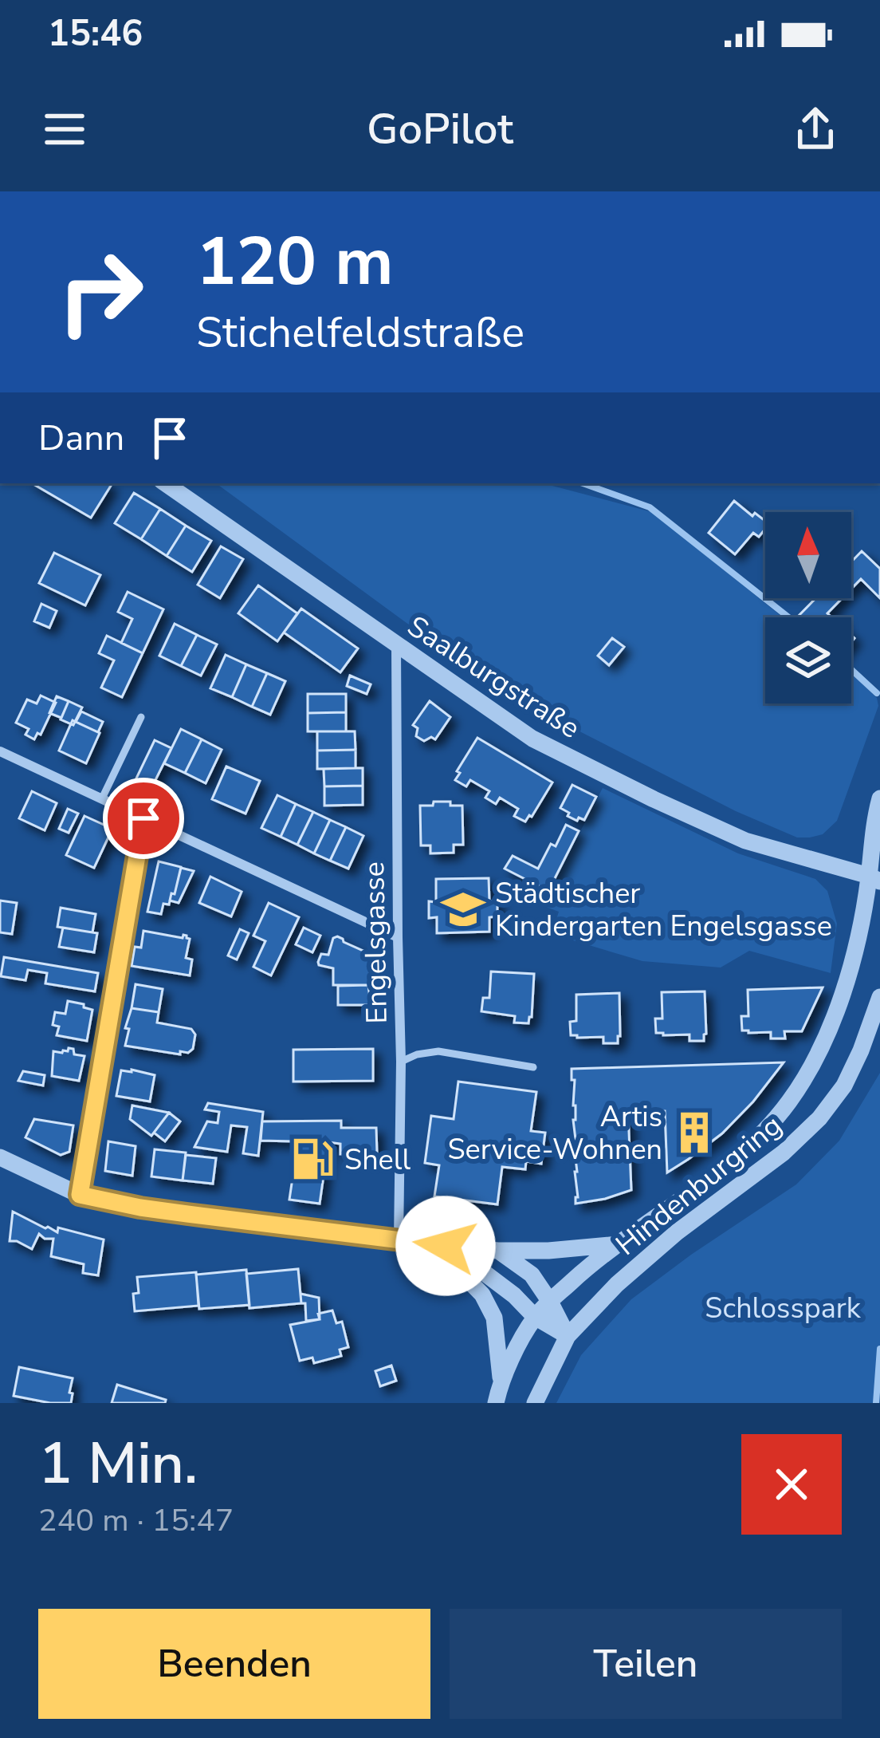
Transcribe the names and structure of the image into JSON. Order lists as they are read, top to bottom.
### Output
{
  "streets": {
    "street": ["Saalburgstraße", "Engelsgasse", "Hindenburgring"]
  },
  "crossings": [
    ["Saalburgstraße", "Engelsgasse"],
    ["Saalburgstraße", "Hindenburgring"],
    ["Engelsgasse", "Hindenburgring"]
  ],
  "parks": ["Schlosspark"],
  "places": {
    "school or university": ["Städtischer Kindergarten Engelsgasse"],
    "building": ["Artis Service-Wohnen"],
    "fuel station": ["Shell"]
  },
  "north": "top",
  "page": {
    "status": "15:46",
    "header": "GoPilot",
    "turn": ["120 m", "Stichelfeldstraße"],
    "then": "Dann",
    "heading": ["1 Min.", "240 m · 15:47"],
    "buttons": ["Beenden", "Teilen"]
  }
}
